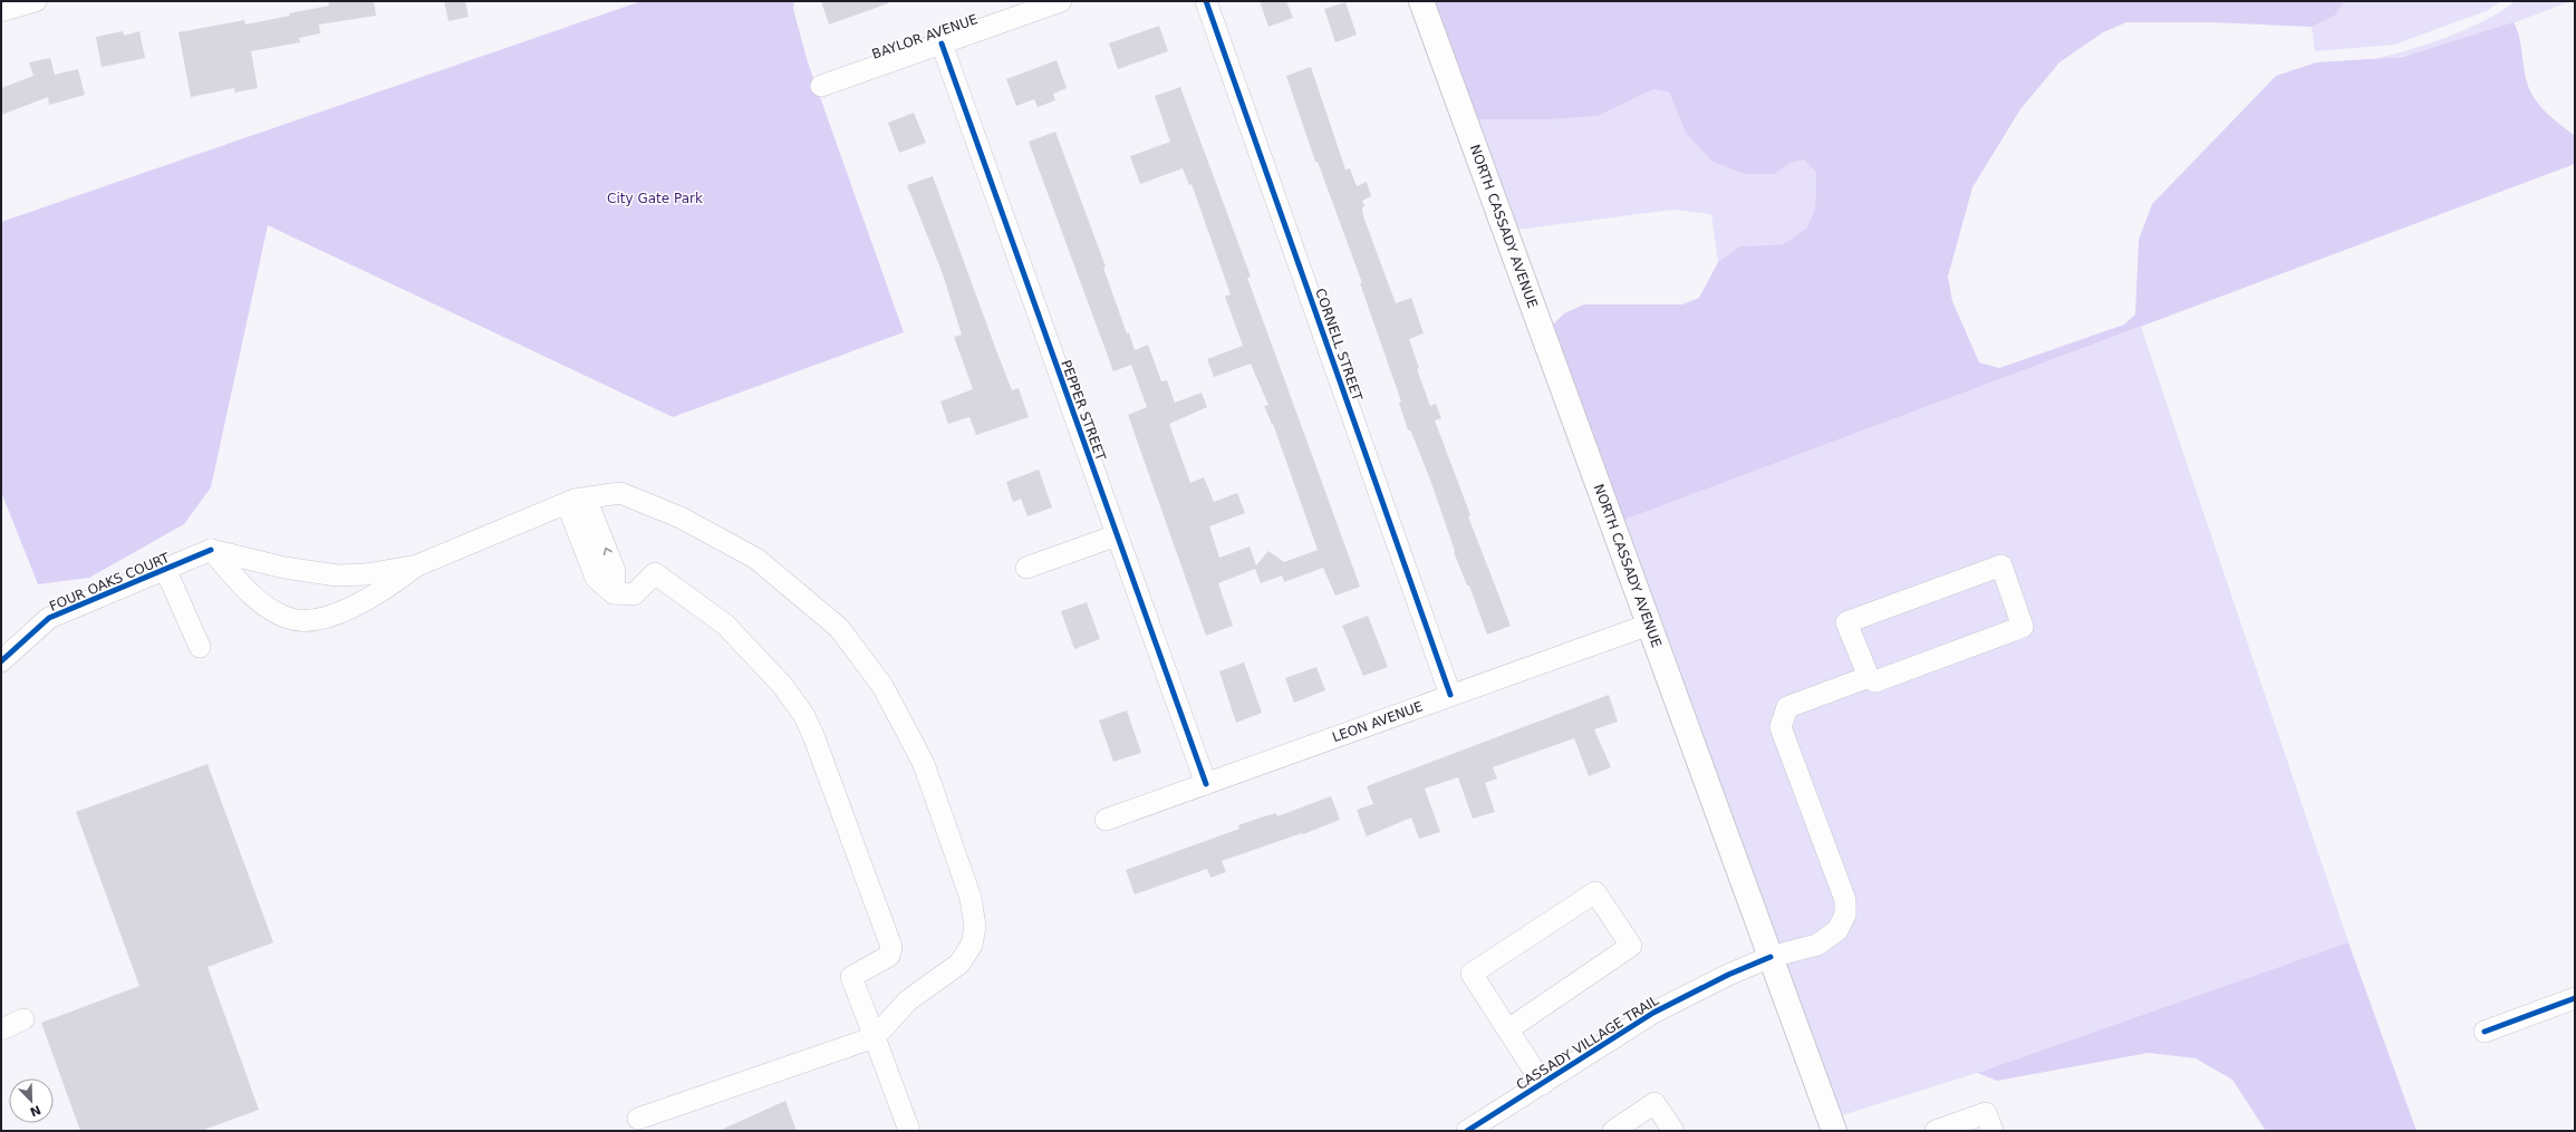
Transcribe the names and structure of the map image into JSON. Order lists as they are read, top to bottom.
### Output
{
  "streets": {
    "main road": ["NORTH CASSADY AVENUE"],
    "street": [
      "BAYLOR AVENUE",
      "CORNELL STREET",
      "PEPPER STREET",
      "FOUR OAKS COURT",
      "LEON AVENUE",
      "CASSADY VILLAGE TRAIL"
    ]
  },
  "crossings": [
    ["BAYLOR AVENUE", "PEPPER STREET"],
    ["NORTH CASSADY AVENUE", "LEON AVENUE"],
    ["NORTH CASSADY AVENUE", "CASSADY VILLAGE TRAIL"],
    ["CORNELL STREET", "LEON AVENUE"],
    ["PEPPER STREET", "LEON AVENUE"]
  ],
  "parks": ["City Gate Park"],
  "north": "bottom right"
}
